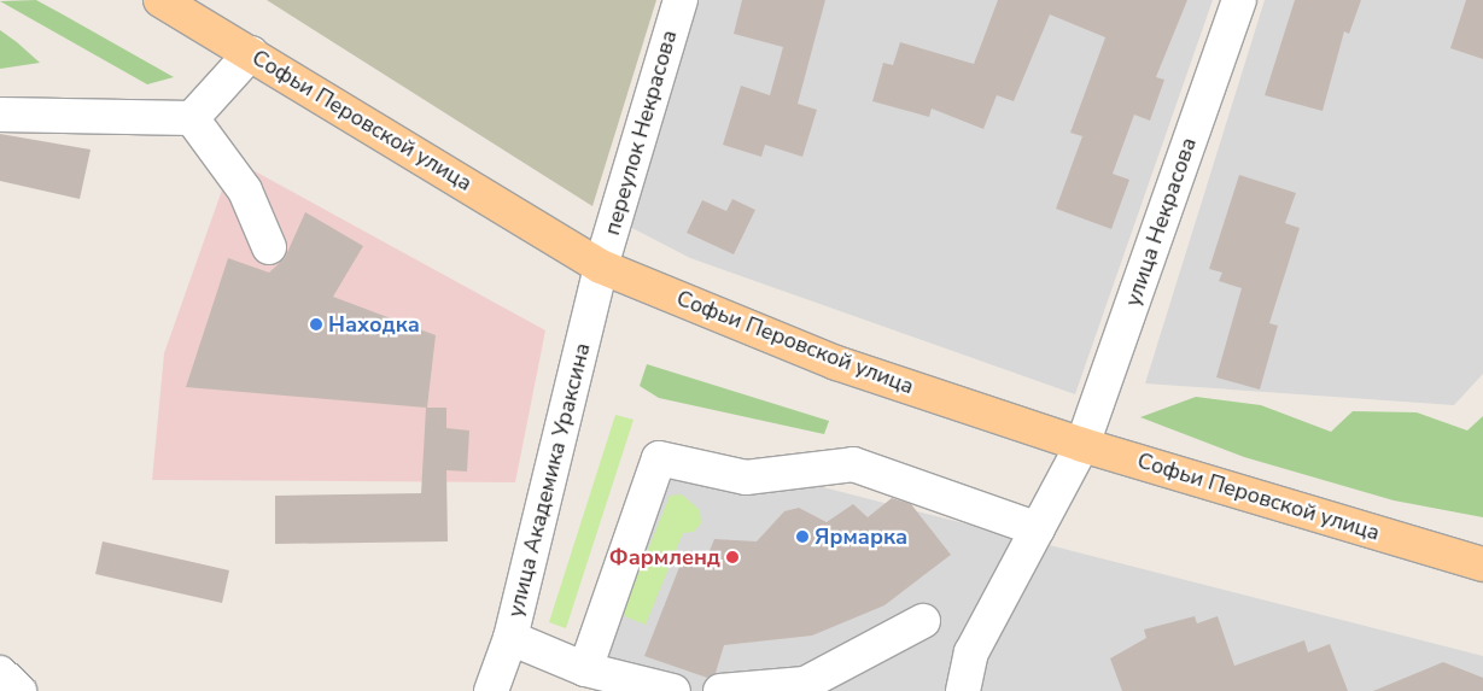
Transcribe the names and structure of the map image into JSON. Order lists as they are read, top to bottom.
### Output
{
  "streets": {
    "main road": ["Софьи Перовской улица"],
    "street": ["переулок Некрасова", "улица Некрасова", "улица Академика Ураксина"]
  },
  "crossings": [
    ["Софьи Перовской улица", "переулок Некрасова"],
    ["Софьи Перовской улица", "улица Некрасова"],
    ["Софьи Перовской улица", "улица Академика Ураксина"],
    ["переулок Некрасова", "улица Академика Ураксина"]
  ],
  "places": ["Находка", "Ярмарка", "Фармленд"]
}
